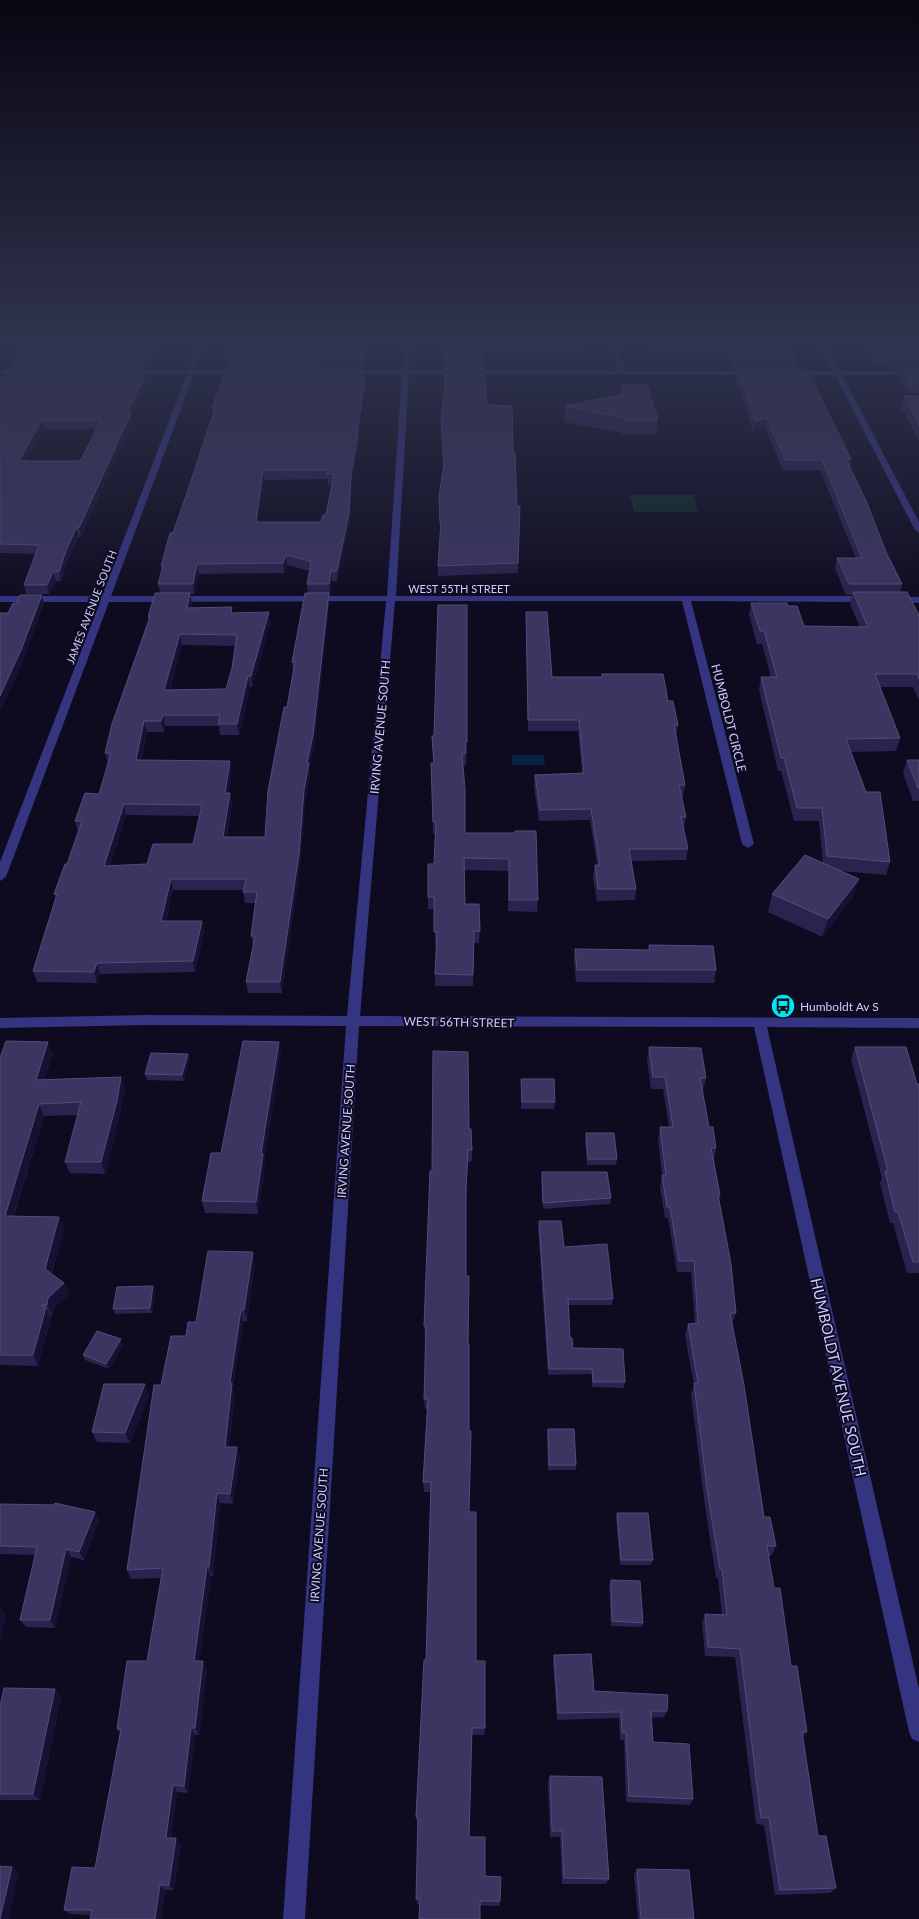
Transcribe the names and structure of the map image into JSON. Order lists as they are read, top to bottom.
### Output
{
  "streets": {
    "street": [
      "WEST 55TH STREET",
      "JAMES AVENUE SOUTH",
      "HUMBOLDT CIRCLE",
      "IRVING AVENUE SOUTH",
      "WEST 56TH STREET",
      "HUMBOLDT AVENUE SOUTH"
    ]
  },
  "crossings": [
    ["WEST 55TH STREET", "JAMES AVENUE SOUTH"],
    ["WEST 55TH STREET", "HUMBOLDT CIRCLE"],
    ["WEST 55TH STREET", "IRVING AVENUE SOUTH"],
    ["IRVING AVENUE SOUTH", "WEST 56TH STREET"],
    ["WEST 56TH STREET", "HUMBOLDT AVENUE SOUTH"]
  ],
  "places": {
    "bus stop": ["Humboldt Av S"]
  }
}
